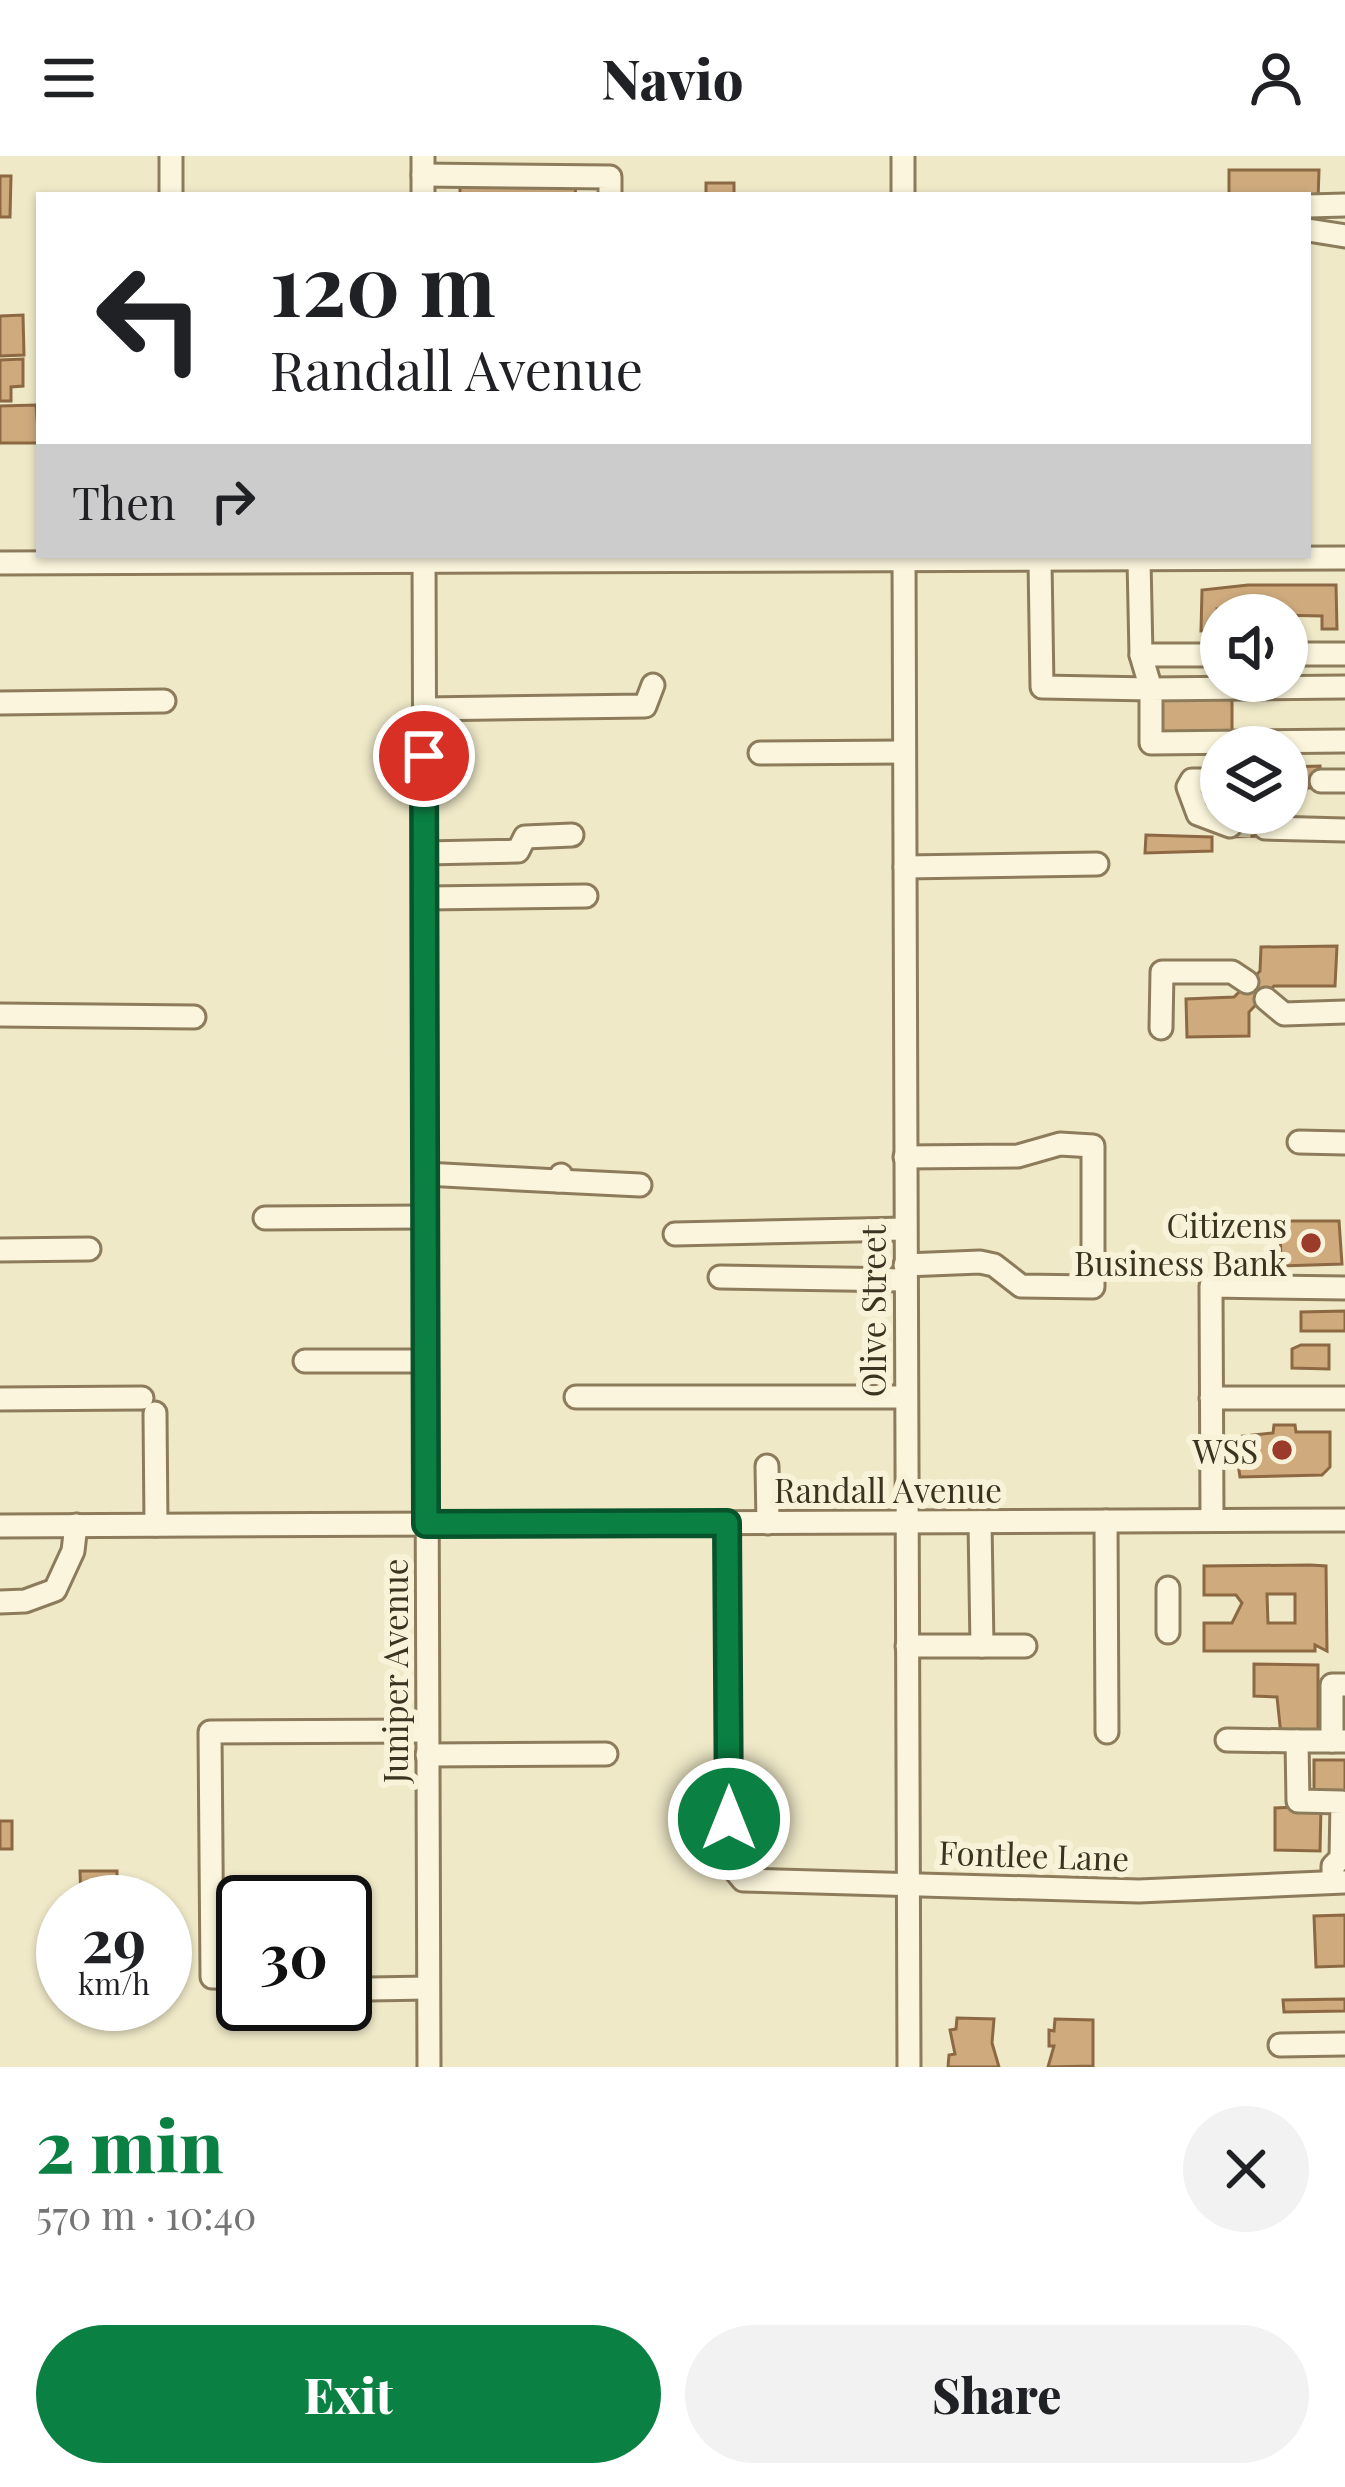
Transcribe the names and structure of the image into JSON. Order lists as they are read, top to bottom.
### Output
{
  "streets": {
    "street": [
      "Olive Street",
      "Randall Avenue",
      "Juniper Avenue",
      "Fontlee Lane"
    ]
  },
  "crossings": [
    ["Olive Street", "Randall Avenue"],
    ["Olive Street", "Fontlee Lane"],
    ["Randall Avenue", "Juniper Avenue"],
    ["Randall Avenue", "Fontlee Lane"]
  ],
  "places": ["Citizens Business Bank", "WSS"],
  "page": {
    "header": "Navio",
    "turn": ["120 m", "Randall Avenue"],
    "then": "Then",
    "speed": "29 km/h",
    "limit": "30",
    "heading": ["2 min", "570 m · 10:40"],
    "buttons": ["Exit", "Share"]
  }
}
